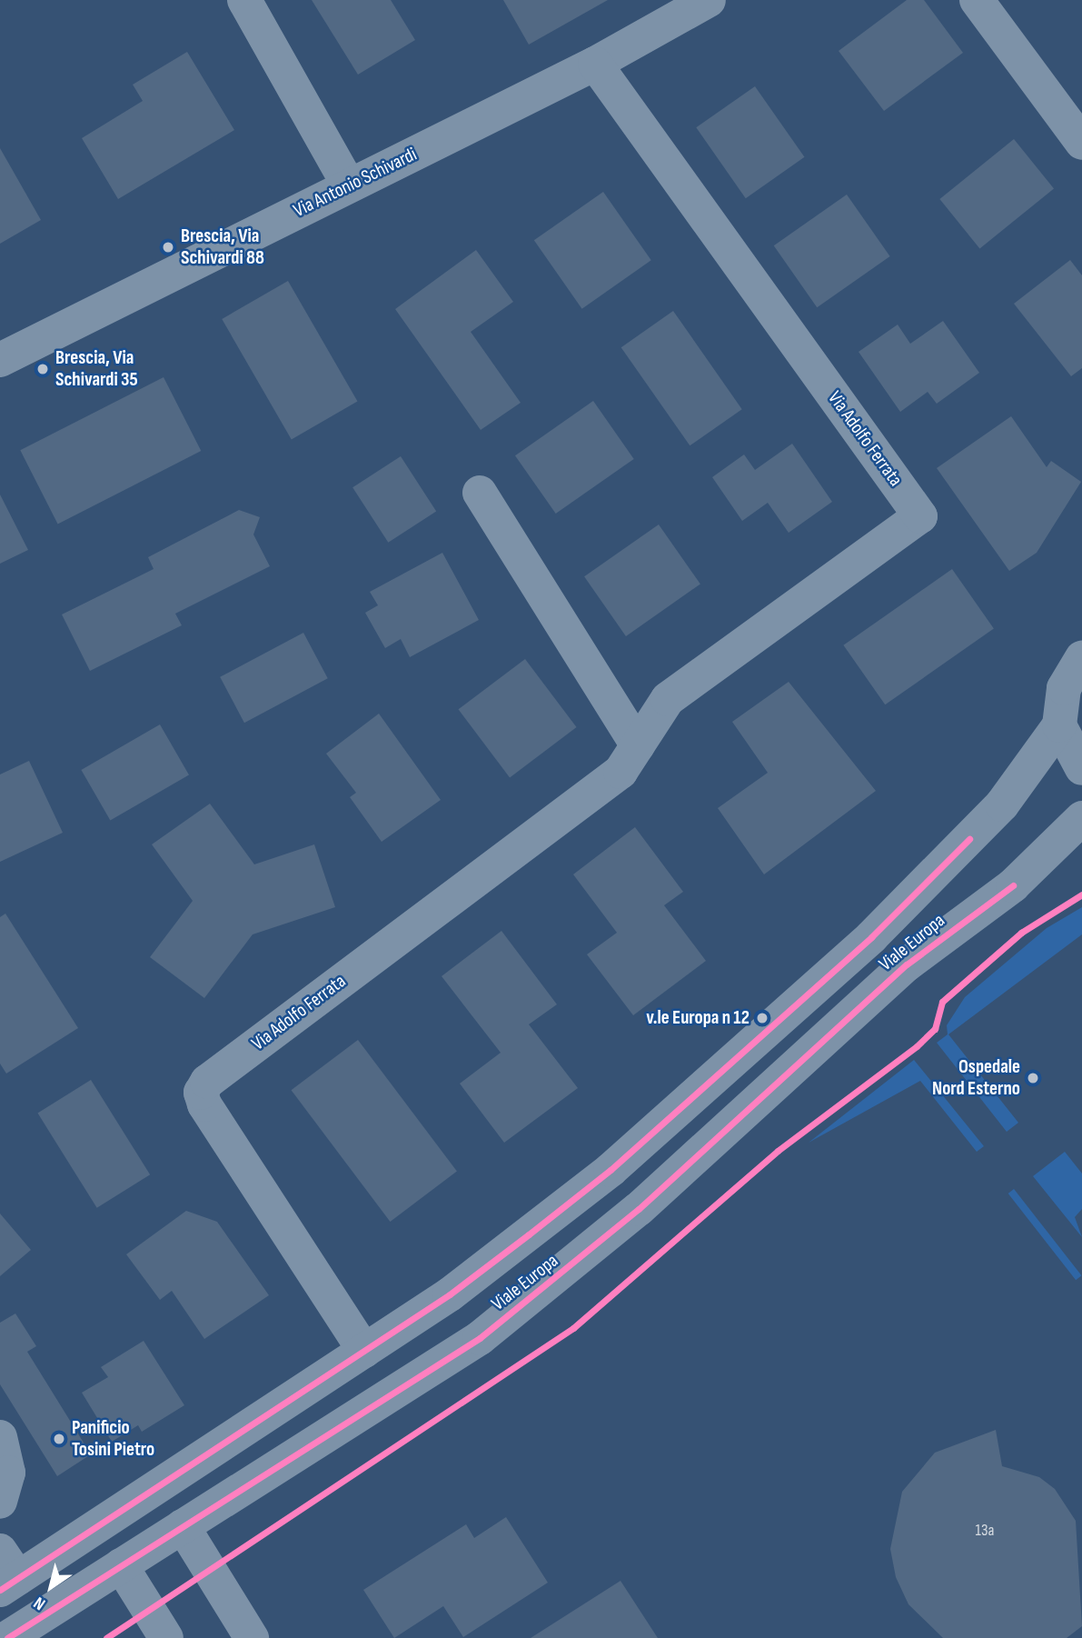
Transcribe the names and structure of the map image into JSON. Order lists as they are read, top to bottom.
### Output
{
  "streets": {
    "street": ["Via Antonio Schivardi", "Via Adolfo Ferrata", "Viale Europa"]
  },
  "crossings": [
    ["Via Antonio Schivardi", "Via Adolfo Ferrata"],
    ["Via Adolfo Ferrata", "Viale Europa"]
  ],
  "places": [
    "Brescia, Via Schivardi 88",
    "Brescia, Via Schivardi 35",
    "v.le Europa n 12",
    "Ospedale Nord Esterno",
    "Panificio Tosini Pietro"
  ],
  "house_numbers": ["13a"],
  "north": "bottom left"
}
